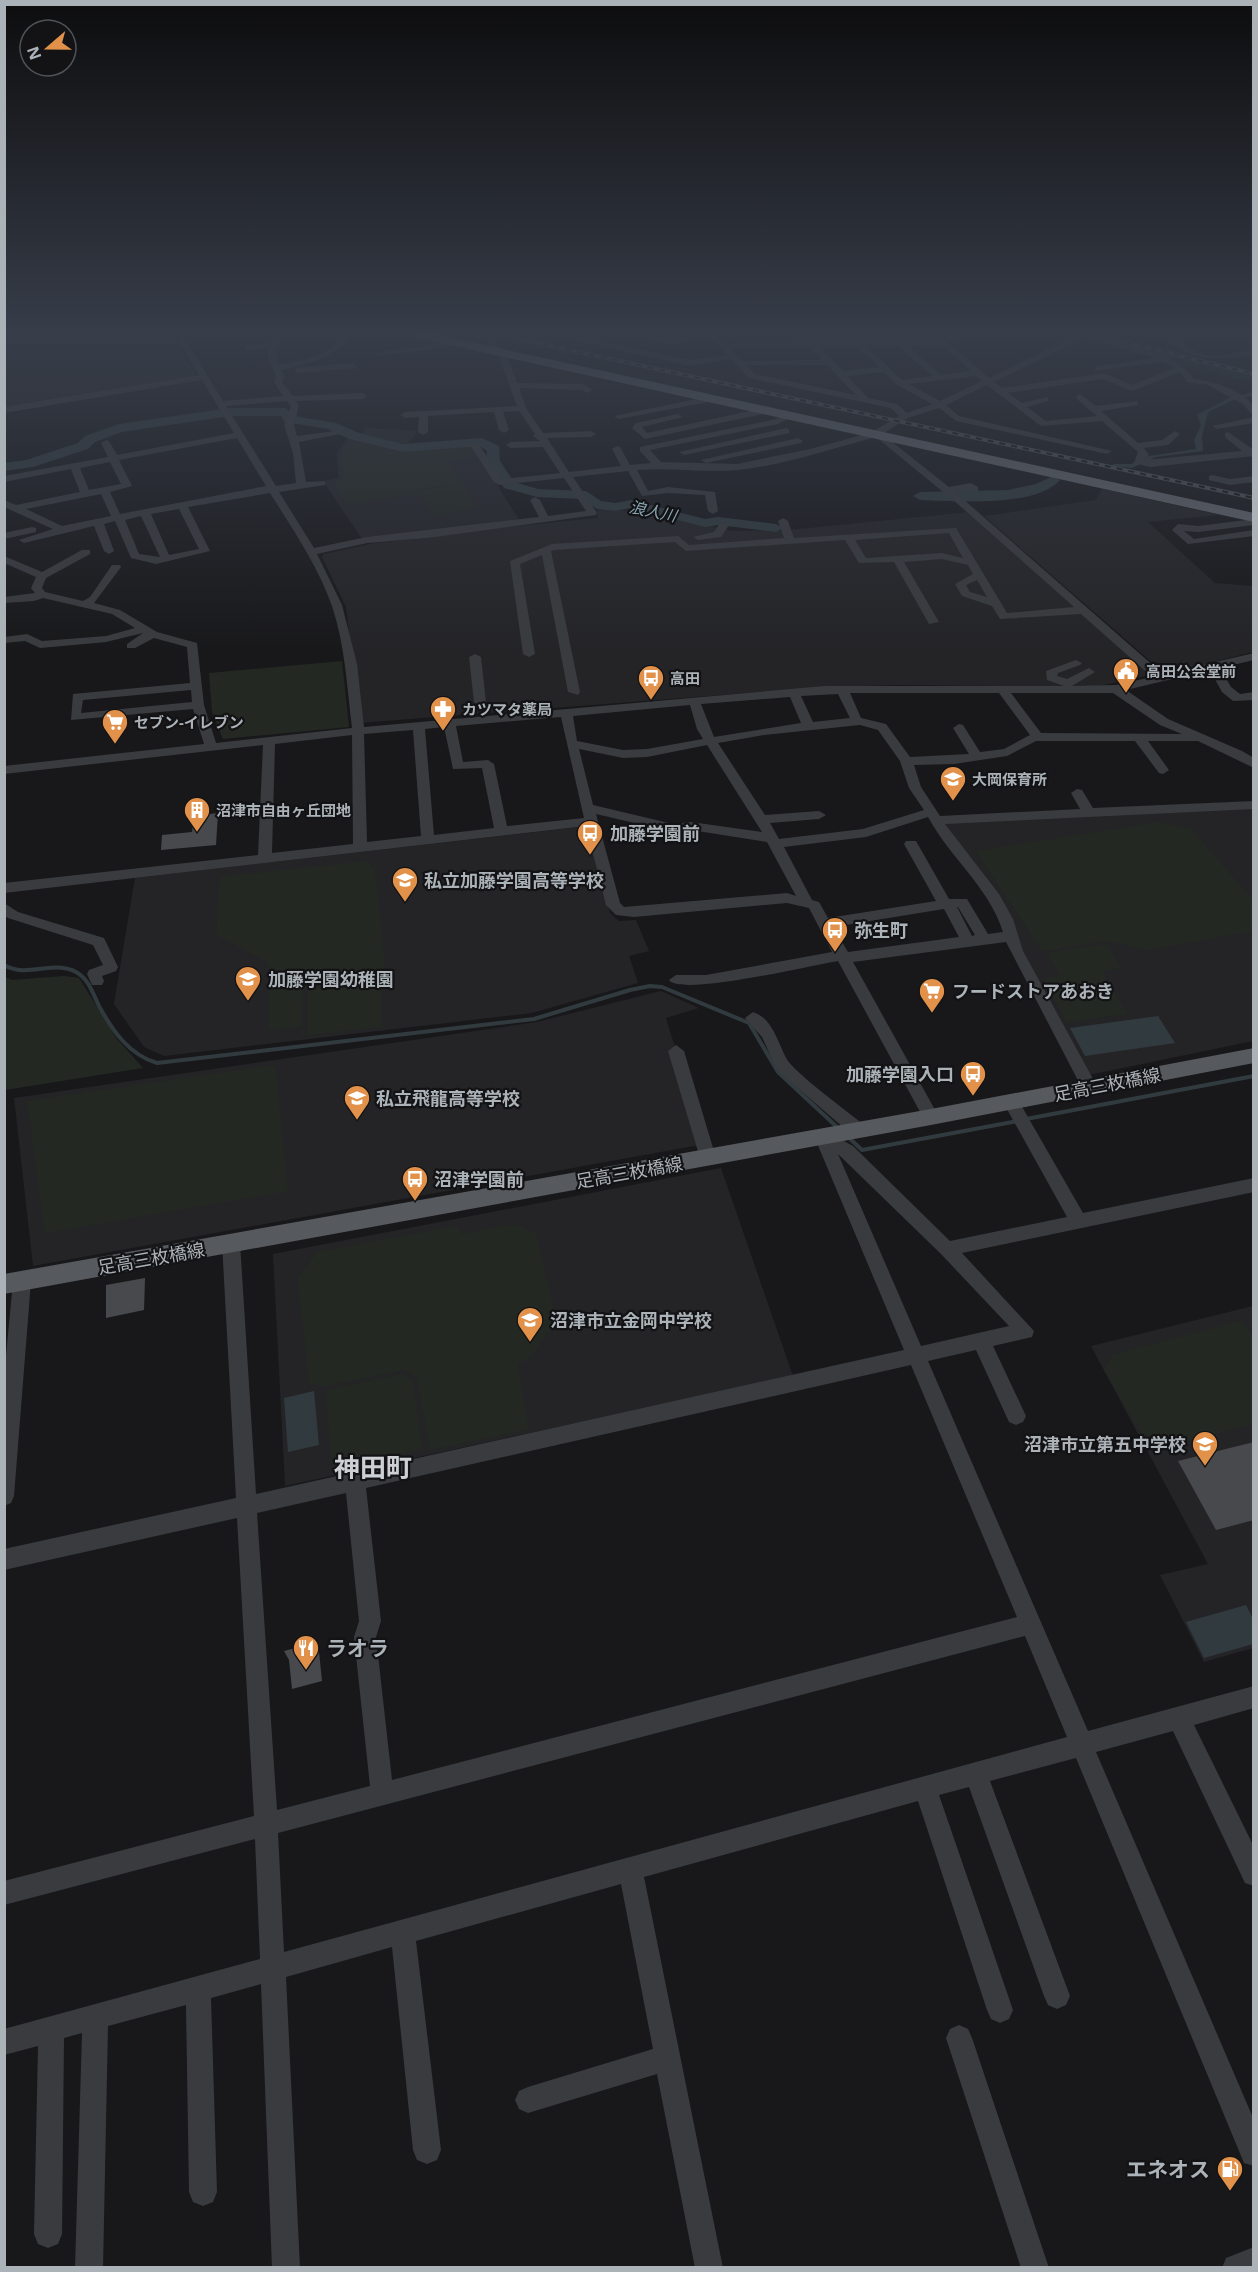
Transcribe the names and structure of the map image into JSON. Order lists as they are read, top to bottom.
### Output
{
  "streets": {
    "main road": ["足高三枚橋線"]
  },
  "districts": ["神田町"],
  "water": ["浪人川"],
  "places": {
    "public building": ["高田公会堂前"],
    "bus stop": [
      "高田",
      "加藤学園前",
      "弥生町",
      "加藤学園入口",
      "沼津学園前"
    ],
    "pharmacy": ["カツマタ薬局"],
    "supermarket": ["セブン-イレブン", "フードストアあおき"],
    "school or university": [
      "大岡保育所",
      "私立加藤学園高等学校",
      "加藤学園幼稚園",
      "私立飛龍高等学校",
      "沼津市立金岡中学校",
      "沼津市立第五中学校"
    ],
    "building": ["沼津市自由ヶ丘団地"],
    "restaurant": ["ラオラ"],
    "fuel station": ["エネオス"]
  },
  "north": "left"
}
